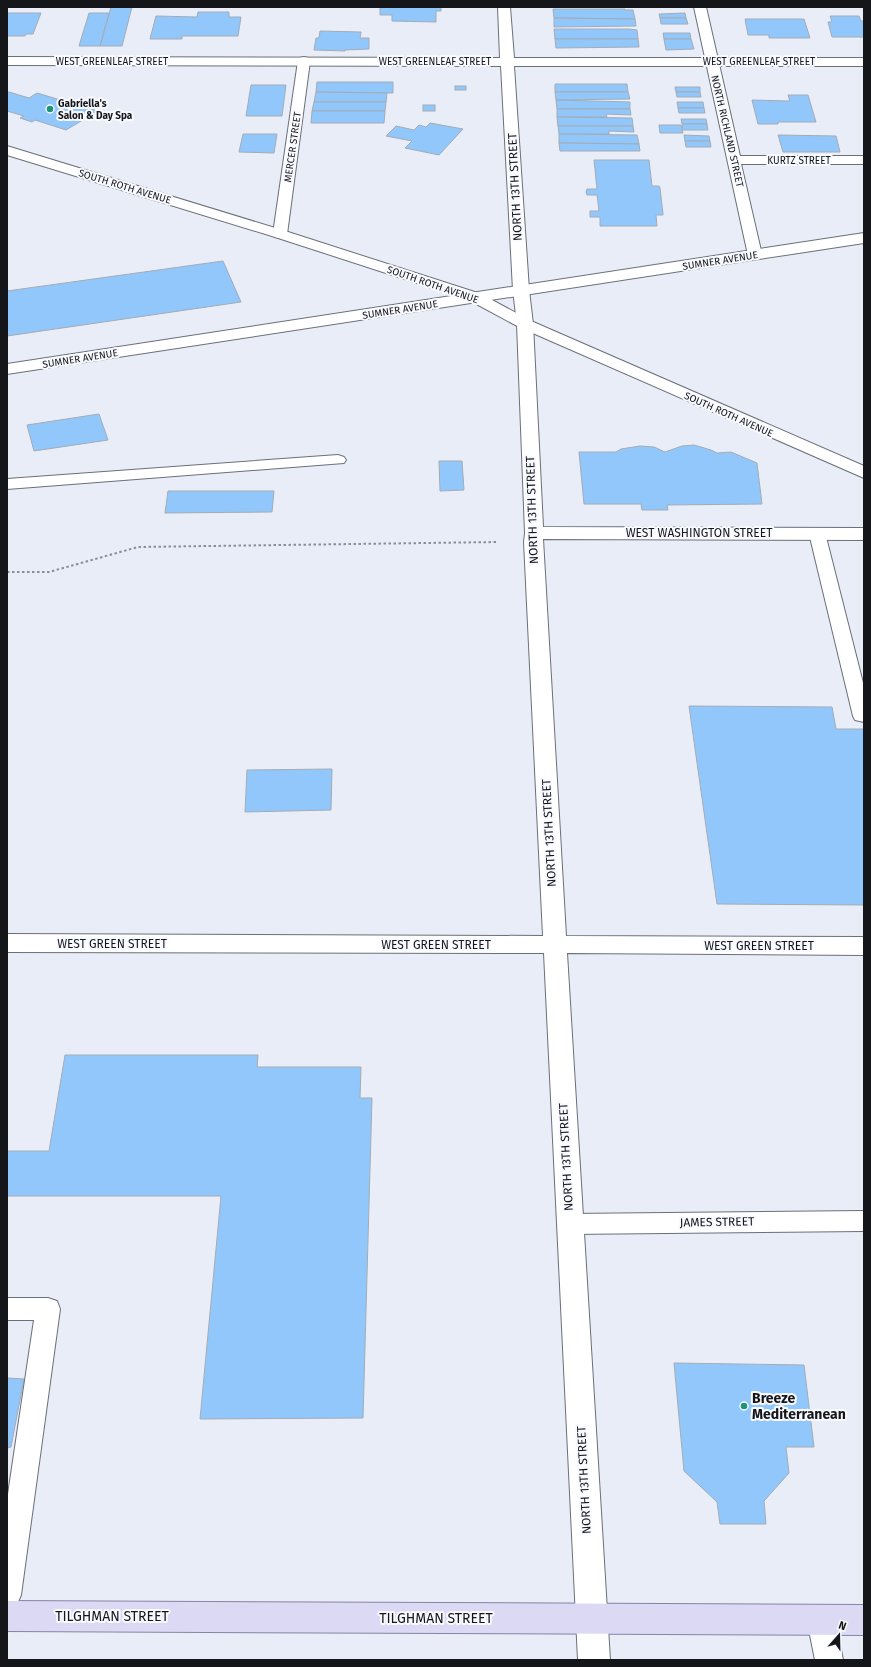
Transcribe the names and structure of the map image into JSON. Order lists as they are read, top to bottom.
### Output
{
  "streets": {
    "main road": ["TILGHMAN STREET"],
    "street": [
      "WEST GREENLEAF STREET",
      "SOUTH ROTH AVENUE",
      "NORTH 13TH STREET",
      "SUMNER AVENUE",
      "WEST WASHINGTON STREET",
      "WEST GREEN STREET"
    ],
    "lane": [
      "NORTH RICHLAND STREET",
      "MERCER STREET",
      "KURTZ STREET",
      "JAMES STREET"
    ]
  },
  "crossings": [
    ["WEST GREENLEAF STREET", "NORTH RICHLAND STREET"],
    ["WEST GREENLEAF STREET", "MERCER STREET"],
    ["WEST GREENLEAF STREET", "NORTH 13TH STREET"],
    ["NORTH RICHLAND STREET", "KURTZ STREET"],
    ["NORTH RICHLAND STREET", "SUMNER AVENUE"],
    ["MERCER STREET", "SOUTH ROTH AVENUE"],
    ["SOUTH ROTH AVENUE", "NORTH 13TH STREET"],
    ["SOUTH ROTH AVENUE", "SUMNER AVENUE"],
    ["NORTH 13TH STREET", "SUMNER AVENUE"],
    ["NORTH 13TH STREET", "WEST WASHINGTON STREET"],
    ["NORTH 13TH STREET", "WEST GREEN STREET"],
    ["NORTH 13TH STREET", "JAMES STREET"],
    ["NORTH 13TH STREET", "TILGHMAN STREET"]
  ],
  "places": ["Gabriella's Salon & Day Spa", "Breeze Mediterranean"],
  "north": "top"
}
